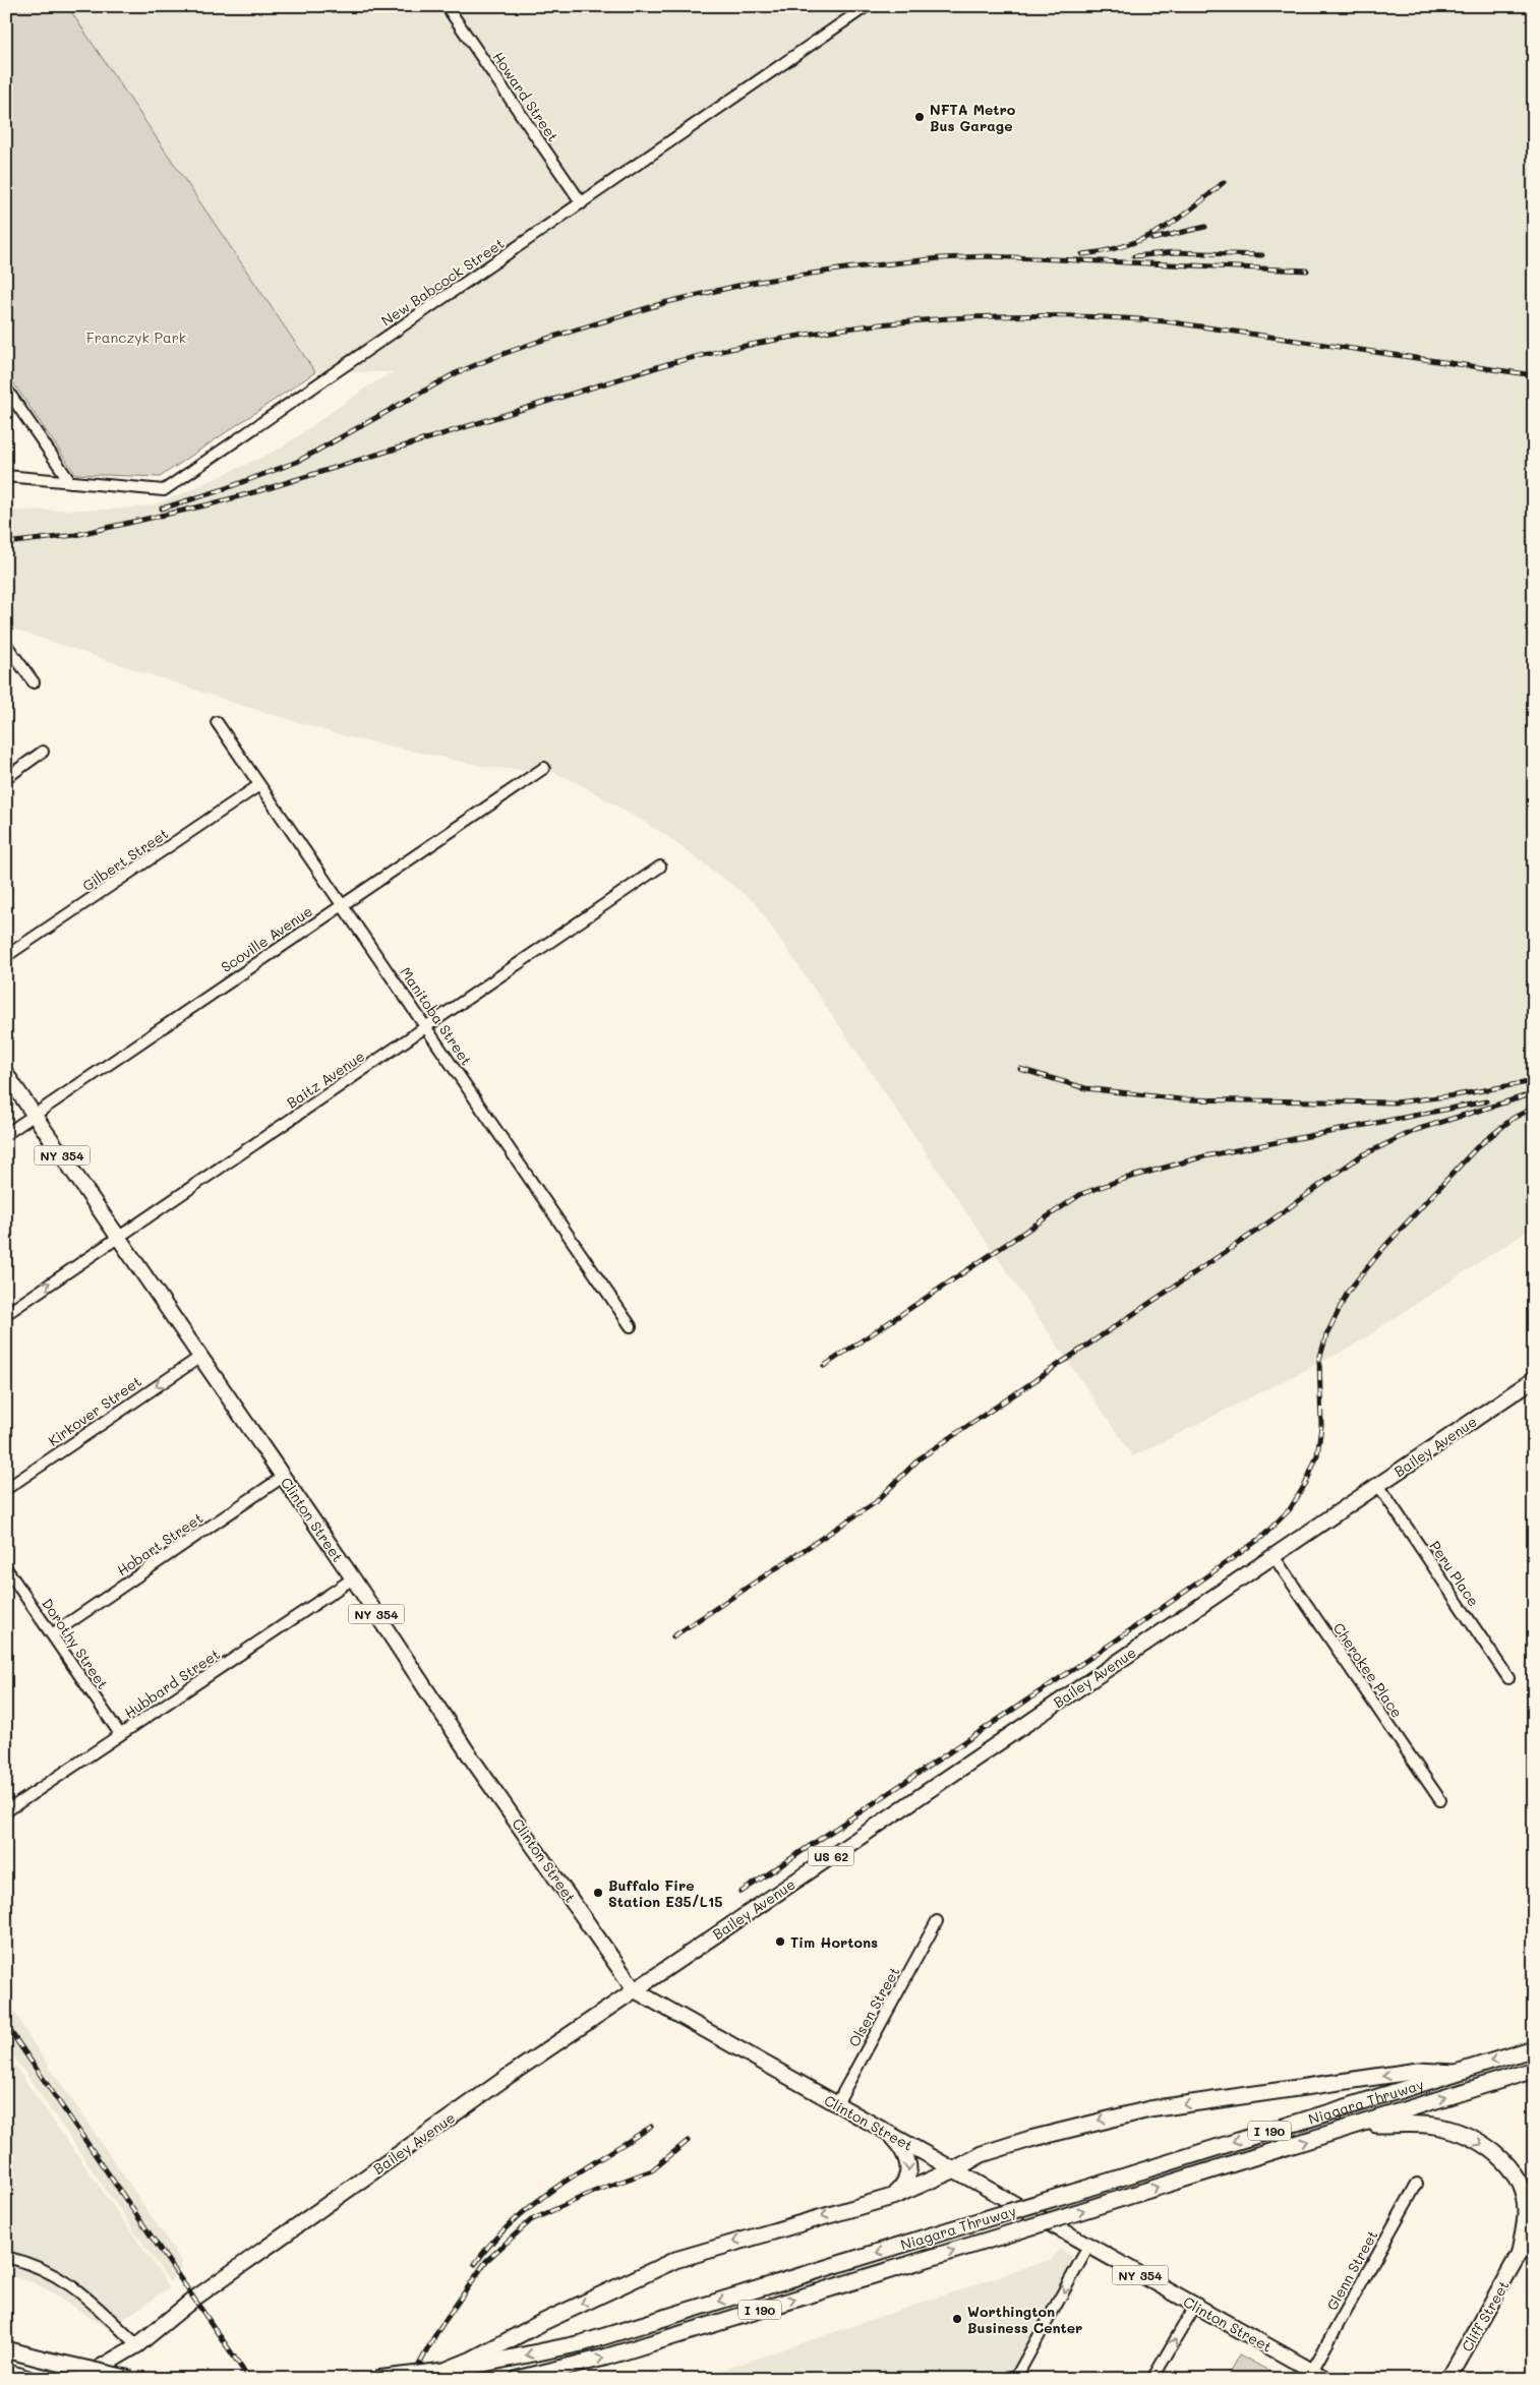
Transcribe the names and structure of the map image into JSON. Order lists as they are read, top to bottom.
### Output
{
  "streets": {
    "highway": ["Niagara Thruway", "I 190"],
    "main road": [
      "NY 354",
      "Bailey Avenue",
      "Clinton Street",
      "US 62",
      "Cliff Street"
    ],
    "street": [
      "Howard Street",
      "New Babcock Street",
      "Gilbert Street",
      "Scoville Avenue",
      "Manitoba Street",
      "Baitz Avenue",
      "Kirkover Street",
      "Hobart Street",
      "Peru Place",
      "Dorothy Street",
      "Cherokee Place",
      "Hubbard Street",
      "Olsen Street",
      "Glenn Street"
    ]
  },
  "crossings": [
    ["Howard Street", "New Babcock Street"],
    ["Gilbert Street", "Manitoba Street"],
    ["Scoville Avenue", "Manitoba Street"],
    ["Scoville Avenue", "Clinton Street"],
    ["Manitoba Street", "Baitz Avenue"],
    ["Baitz Avenue", "Clinton Street"],
    ["Kirkover Street", "Clinton Street"],
    ["Bailey Avenue", "Clinton Street"],
    ["Bailey Avenue", "Peru Place"],
    ["Bailey Avenue", "Cherokee Place"],
    ["Clinton Street", "Hobart Street"],
    ["Clinton Street", "Hubbard Street"],
    ["Clinton Street", "Olsen Street"],
    ["Clinton Street", "Glenn Street"],
    ["Hobart Street", "Dorothy Street"],
    ["Dorothy Street", "Hubbard Street"]
  ],
  "one_way": ["Kirkover Street"],
  "parks": ["Franczyk Park"],
  "places": [
    "NFTA Metro Bus Garage",
    "Buffalo Fire Station E35/L15",
    "Tim Hortons",
    "Worthington Business Center"
  ]
}
